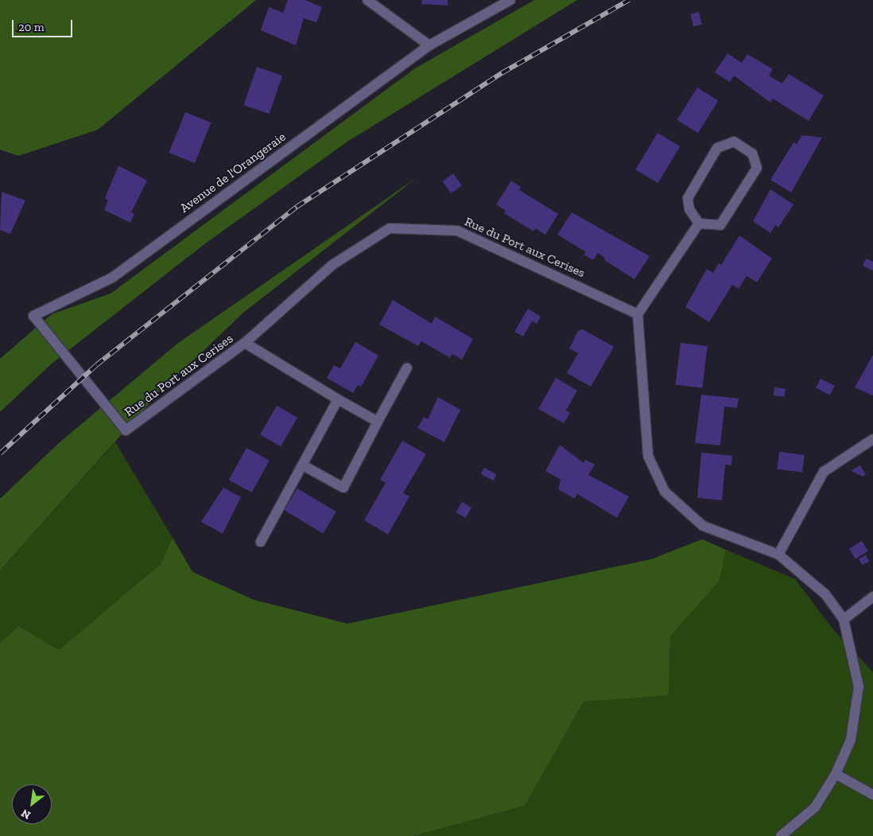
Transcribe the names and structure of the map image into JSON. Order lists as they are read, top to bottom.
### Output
{
  "streets": {
    "street": ["Avenue de l'Orangeraie", "Rue du Port aux Cerises"]
  },
  "crossings": [
    ["Avenue de l'Orangeraie", "Rue du Port aux Cerises"]
  ],
  "scale_bar": "20 m",
  "north": "bottom left"
}
